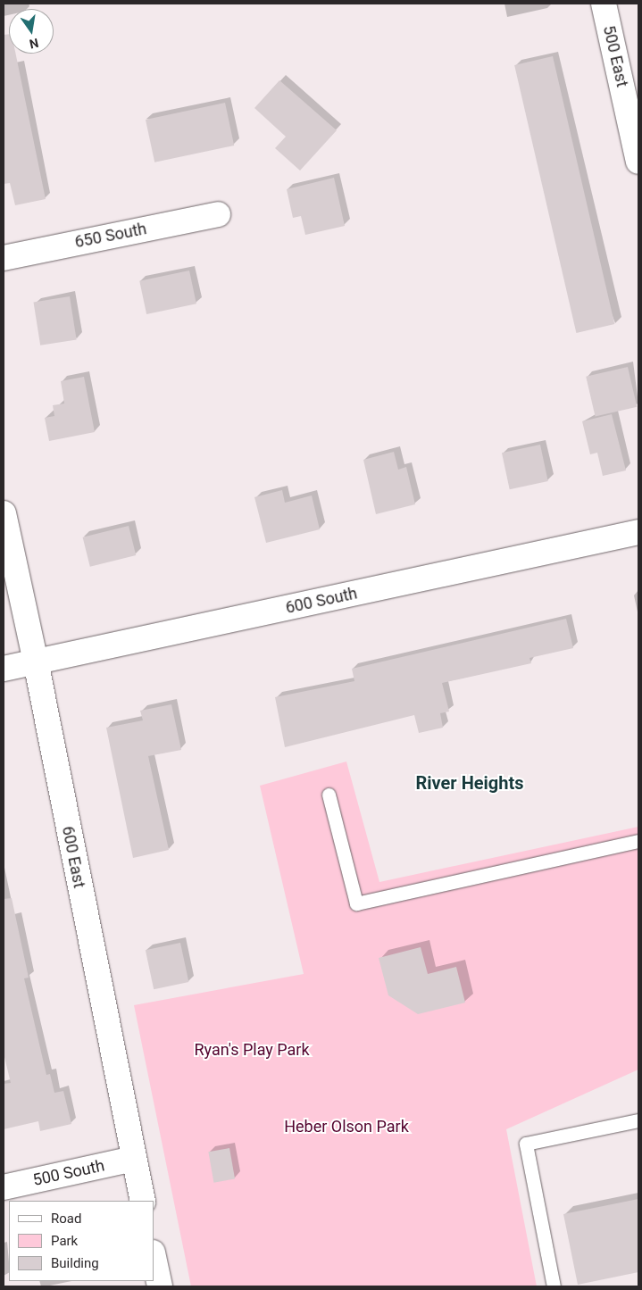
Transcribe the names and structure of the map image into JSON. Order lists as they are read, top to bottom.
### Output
{
  "streets": {
    "street": [
      "500 East",
      "650 South",
      "600 South",
      "600 East",
      "500 South"
    ]
  },
  "crossings": [
    ["600 South", "600 East"],
    ["600 East", "500 South"]
  ],
  "districts": ["River Heights"],
  "parks": ["Ryan's Play Park", "Heber Olson Park"],
  "legend": ["Road", "Park", "Building"],
  "north": "bottom"
}
